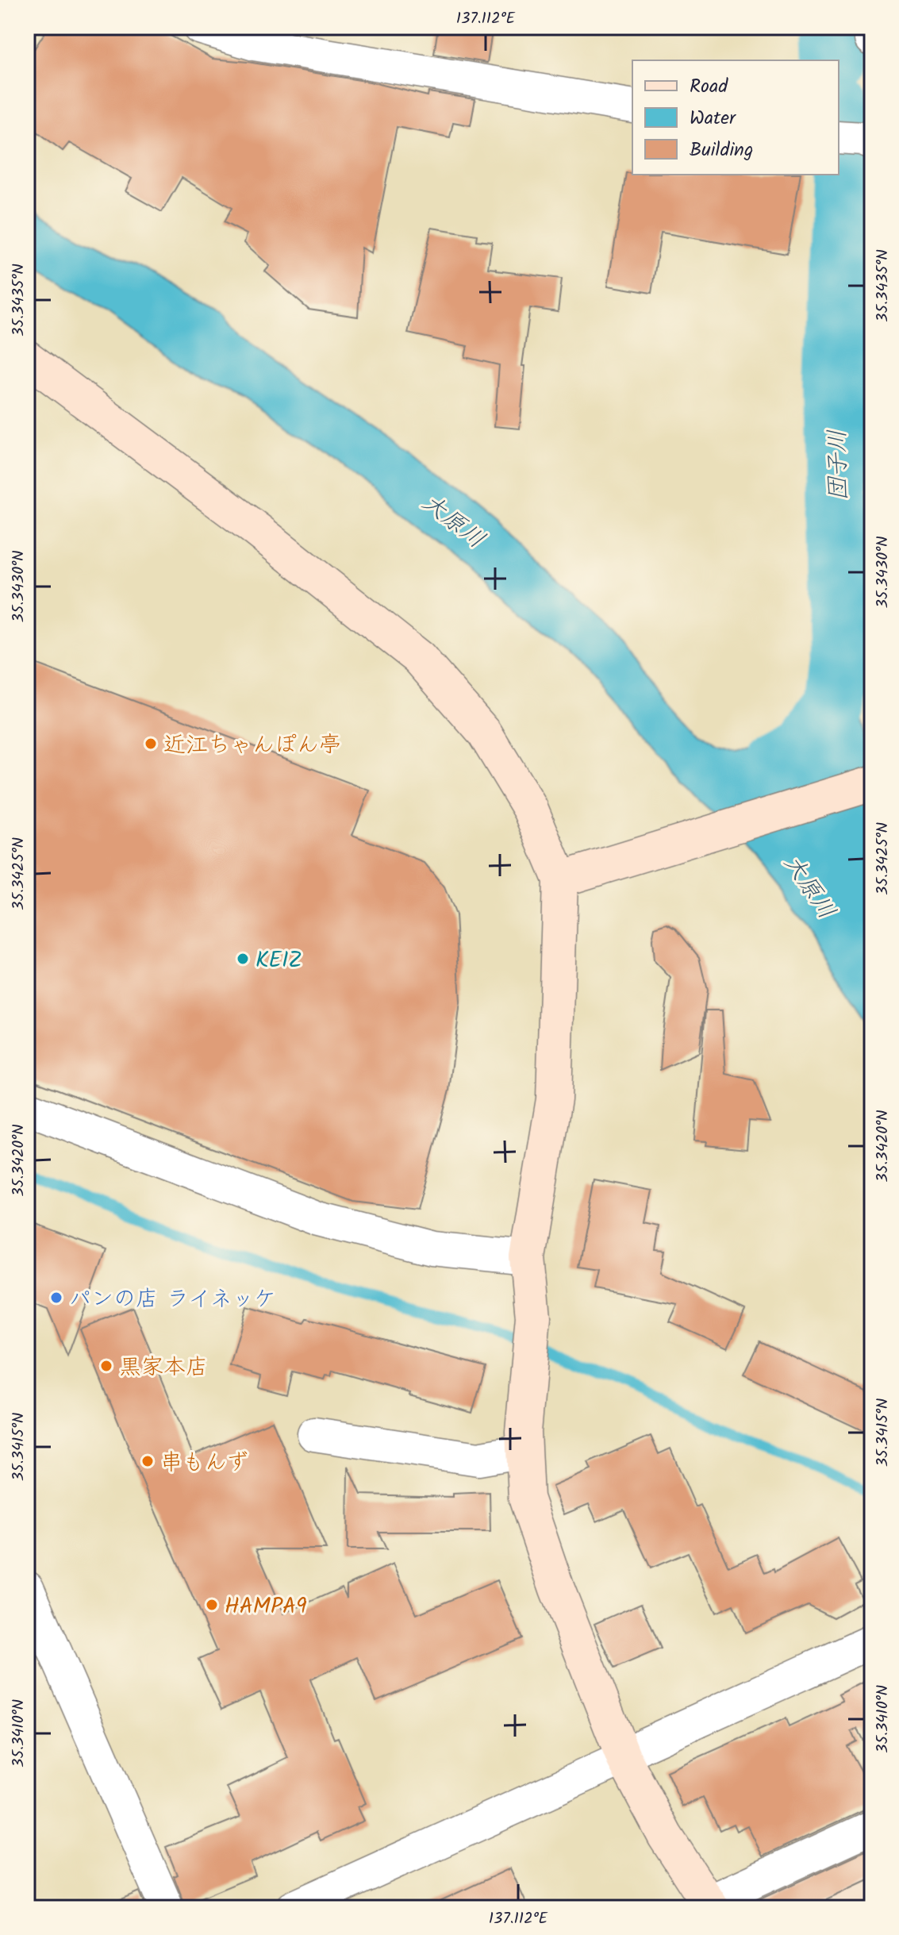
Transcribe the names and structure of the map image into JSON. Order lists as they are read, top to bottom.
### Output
{
  "water": ["団子川", "大原川"],
  "places": [
    "近江ちゃんぽん亭",
    "KEIZ",
    "パンの店 ライネッケ",
    "黒家本店",
    "串もんず",
    "HAMPA9"
  ],
  "legend": ["Road", "Water", "Building"],
  "coordinates": [
    "137.112°E",
    "35.3435°N",
    "35.3430°N",
    "35.3425°N",
    "35.3420°N",
    "35.3415°N",
    "35.3410°N"
  ]
}
